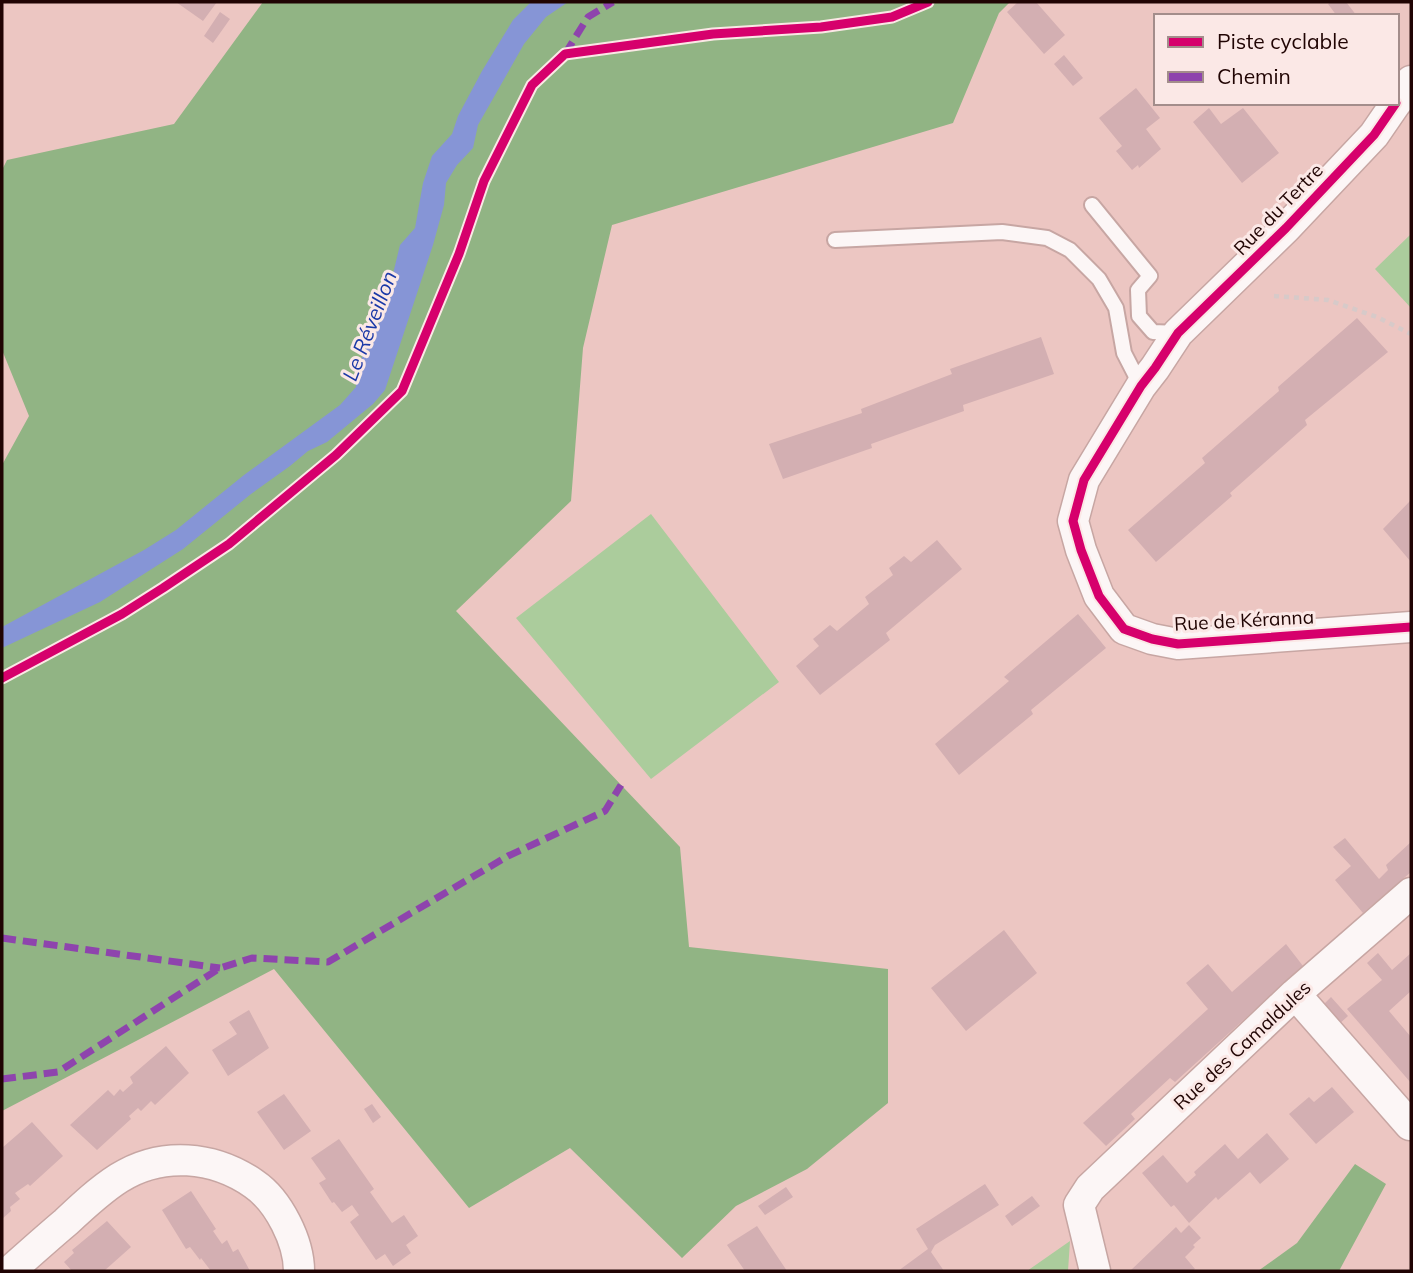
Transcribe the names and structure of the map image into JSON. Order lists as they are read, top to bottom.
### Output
{
  "streets": {
    "street": ["Rue du Tertre", "Rue de Kéranna", "Rue des Camaldules"]
  },
  "crossings": [
    ["Rue du Tertre", "Rue de Kéranna"]
  ],
  "water": ["Le Réveillon"],
  "legend": ["Piste cyclable", "Chemin"]
}
